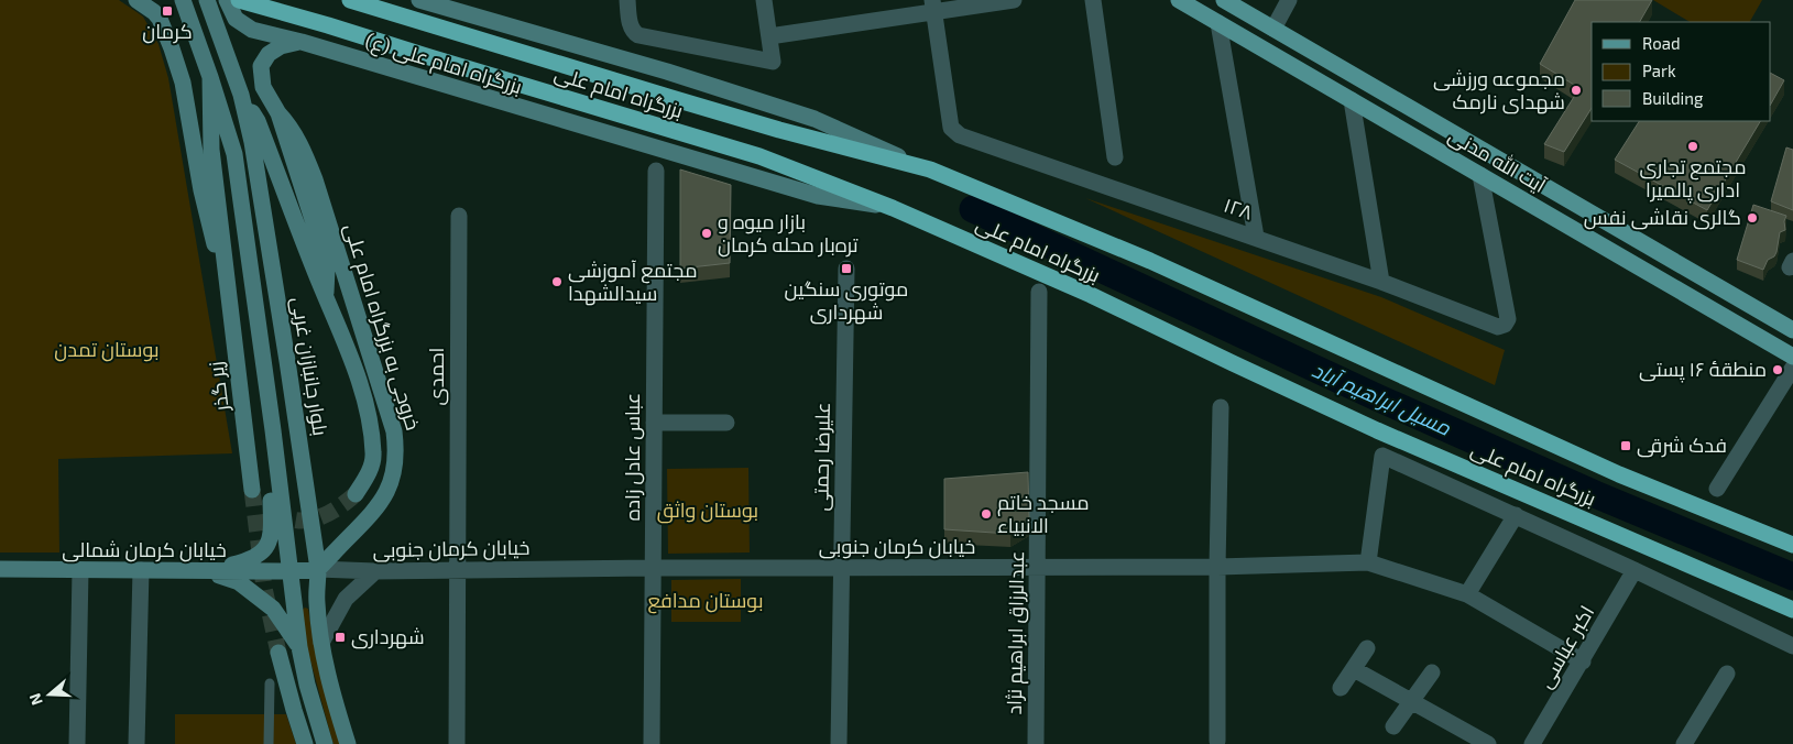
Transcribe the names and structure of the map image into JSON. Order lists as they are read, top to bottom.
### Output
{
  "streets": {
    "highway": ["بزرگراه امام علی"],
    "main road": [
      "بزرگراه امام علی (ع)",
      "آیت الله مدنی",
      "خروجی به بزرگراه امام علی",
      "بلوار جانبازان غربی",
      "زیر گذر",
      "خیابان کرمان جنوبی",
      "خیابان کرمان شمالی"
    ],
    "street": [
      "۱۲۸",
      "احمدی",
      "عباس عادل زاده",
      "علیرضا رحمتی",
      "عبدالرزاق ابراهیم نژاد",
      "اکبر عباسی"
    ]
  },
  "crossings": [
    ["بزرگراه امام علی (ع)", "بزرگراه امام علی"],
    ["آیت الله مدنی", "۱۲۸"],
    ["خروجی به بزرگراه امام علی", "بلوار جانبازان غربی"],
    ["خروجی به بزرگراه امام علی", "خیابان کرمان جنوبی"],
    ["بلوار جانبازان غربی", "خیابان کرمان جنوبی"],
    ["احمدی", "خیابان کرمان جنوبی"],
    ["عباس عادل زاده", "خیابان کرمان جنوبی"],
    ["علیرضا رحمتی", "خیابان کرمان جنوبی"],
    ["خیابان کرمان جنوبی", "خیابان کرمان شمالی"],
    ["خیابان کرمان جنوبی", "عبدالرزاق ابراهیم نژاد"],
    ["خیابان کرمان جنوبی", "اکبر عباسی"]
  ],
  "water": ["مسیل ابراهیم آباد"],
  "parks": ["بوستان تمدن", "بوستان واثق", "بوستان مدافع"],
  "places": {
    "transit": [
      "کرمان",
      "موتوری سنگین شهرداری",
      "فدک شرقی",
      "شهرداری"
    ],
    "other": [
      "مجموعه ورزشی شهدای نارمک",
      "مجتمع تجاری اداری پالمیرا",
      "گالری نقاشی نفس",
      "بازار میوه و تره‌بار محله کرمان",
      "مجتمع آموزشی سیدالشهدا",
      "منطقهٔ ۱۶ پستی",
      "مسجد خاتم الانبیاء"
    ]
  },
  "legend": ["Road", "Park", "Building"],
  "north": "left"
}
